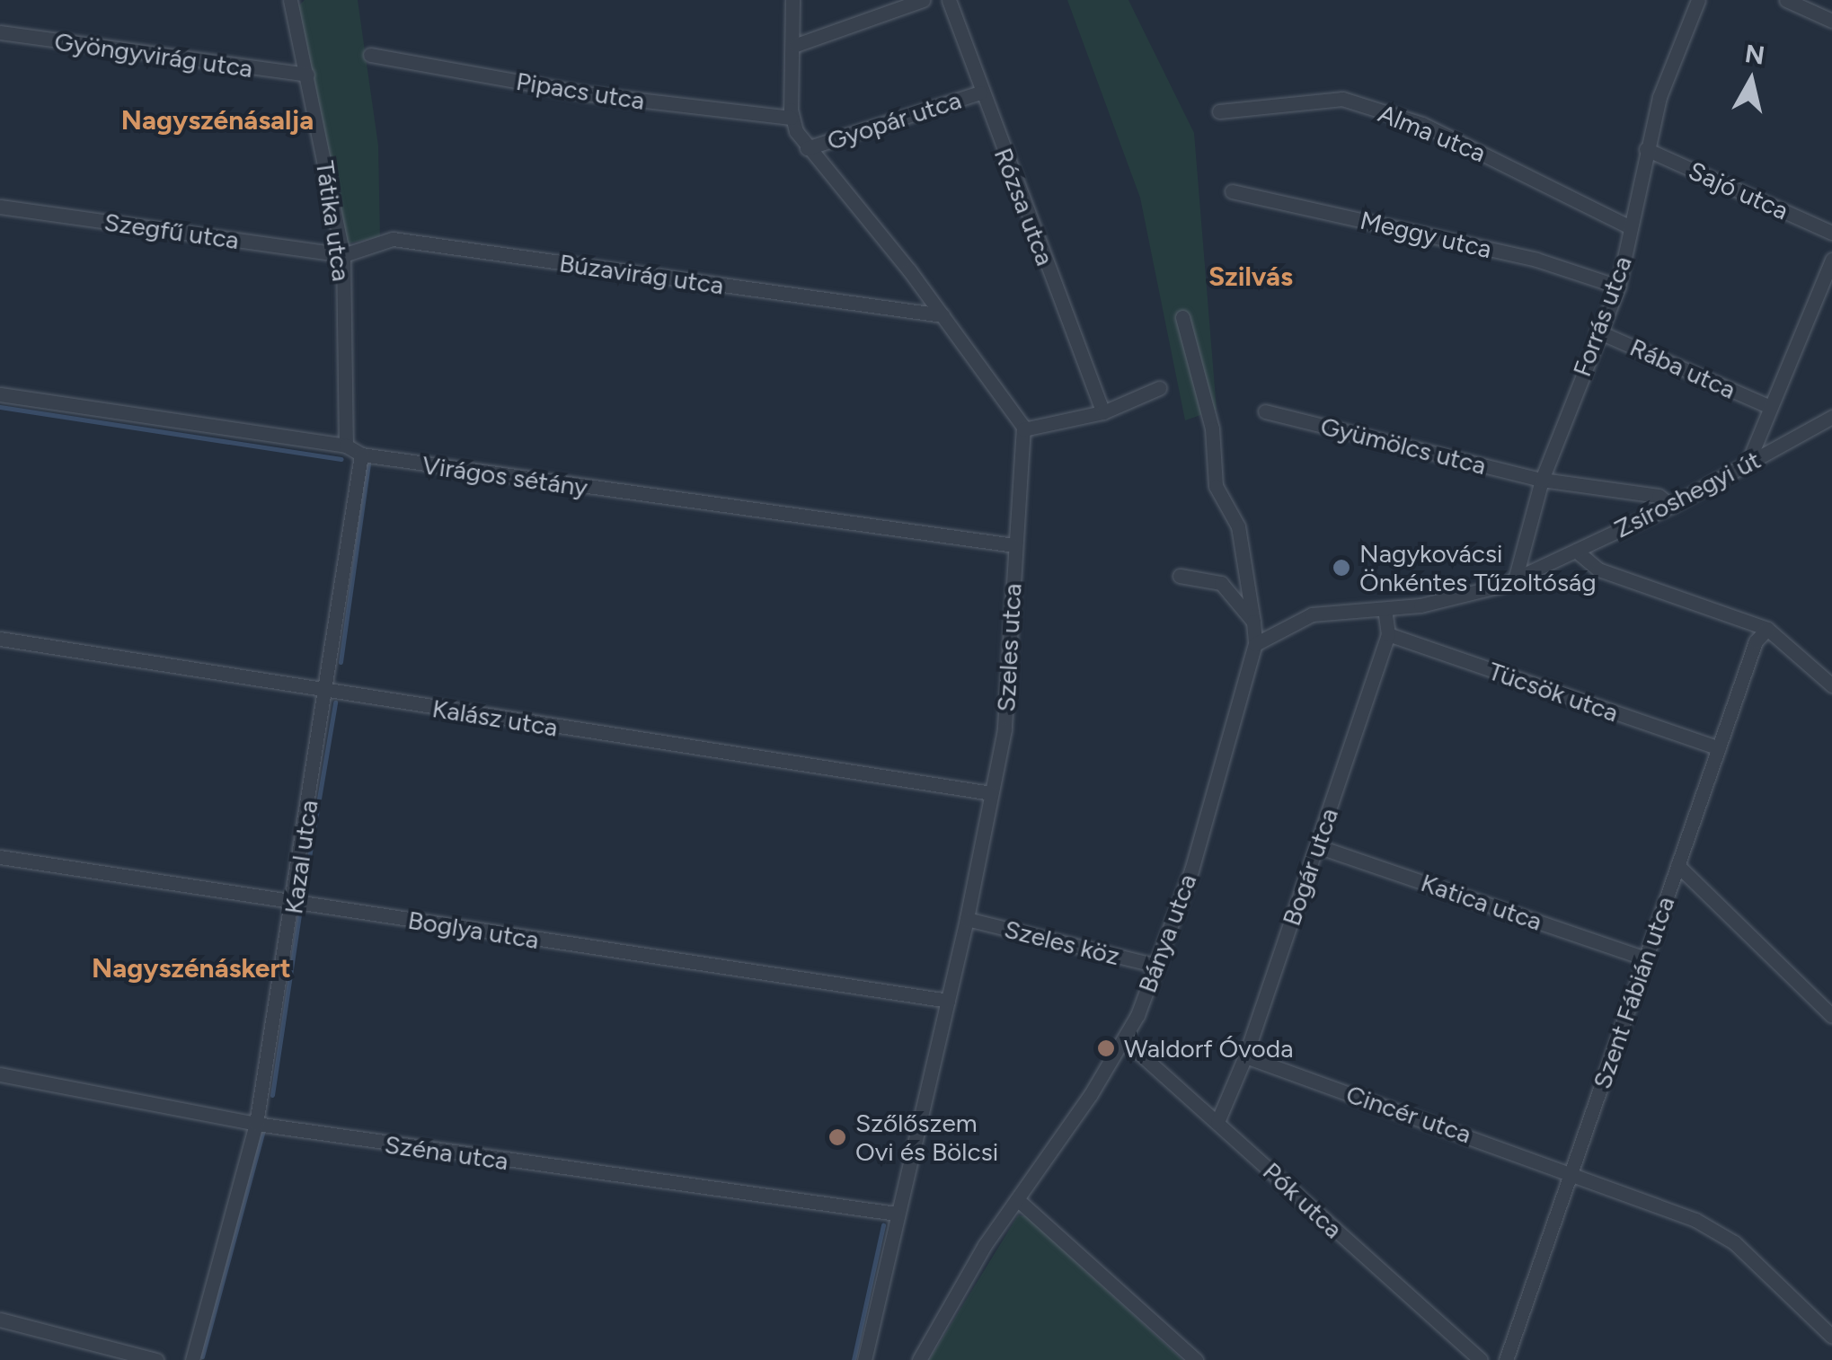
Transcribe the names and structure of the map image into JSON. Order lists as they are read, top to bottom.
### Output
{
  "streets": {
    "street": [
      "Gyöngyvirág utca",
      "Pipacs utca",
      "Gyopár utca",
      "Alma utca",
      "Sajó utca",
      "Rózsa utca",
      "Tátika utca",
      "Szegfű utca",
      "Meggy utca",
      "Búzavirág utca",
      "Forrás utca",
      "Rába utca",
      "Gyümölcs utca",
      "Virágos sétány",
      "Zsíroshegyi út",
      "Szeles utca",
      "Tücsök utca",
      "Kalász utca",
      "Kazal utca",
      "Bogár utca",
      "Katica utca",
      "Boglya utca",
      "Bánya utca",
      "Szeles köz",
      "Szent Fábián utca",
      "Cincér utca",
      "Széna utca",
      "Pók utca"
    ]
  },
  "crossings": [
    ["Gyöngyvirág utca", "Tátika utca"],
    ["Gyopár utca", "Rózsa utca"],
    ["Alma utca", "Forrás utca"],
    ["Sajó utca", "Forrás utca"],
    ["Tátika utca", "Szegfű utca"],
    ["Tátika utca", "Búzavirág utca"],
    ["Tátika utca", "Virágos sétány"],
    ["Szegfű utca", "Búzavirág utca"],
    ["Meggy utca", "Forrás utca"],
    ["Forrás utca", "Rába utca"],
    ["Forrás utca", "Gyümölcs utca"],
    ["Forrás utca", "Zsíroshegyi út"],
    ["Gyümölcs utca", "Zsíroshegyi út"],
    ["Virágos sétány", "Szeles utca"],
    ["Virágos sétány", "Kazal utca"],
    ["Zsíroshegyi út", "Bogár utca"],
    ["Zsíroshegyi út", "Bánya utca"],
    ["Szeles utca", "Kalász utca"],
    ["Szeles utca", "Boglya utca"],
    ["Szeles utca", "Szeles köz"],
    ["Szeles utca", "Széna utca"],
    ["Tücsök utca", "Bogár utca"],
    ["Tücsök utca", "Szent Fábián utca"],
    ["Kalász utca", "Kazal utca"],
    ["Kazal utca", "Boglya utca"],
    ["Kazal utca", "Széna utca"],
    ["Bogár utca", "Katica utca"],
    ["Bogár utca", "Cincér utca"],
    ["Bogár utca", "Pók utca"],
    ["Katica utca", "Szent Fábián utca"],
    ["Bánya utca", "Szeles köz"],
    ["Bánya utca", "Pók utca"],
    ["Szent Fábián utca", "Cincér utca"]
  ],
  "districts": ["Nagyszénásalja", "Szilvás", "Nagyszénáskert"],
  "places": ["Nagykovácsi Önkéntes Tűzoltóság", "Waldorf Óvoda", "Szőlőszem Ovi és Bölcsi"],
  "north": "top"
}
